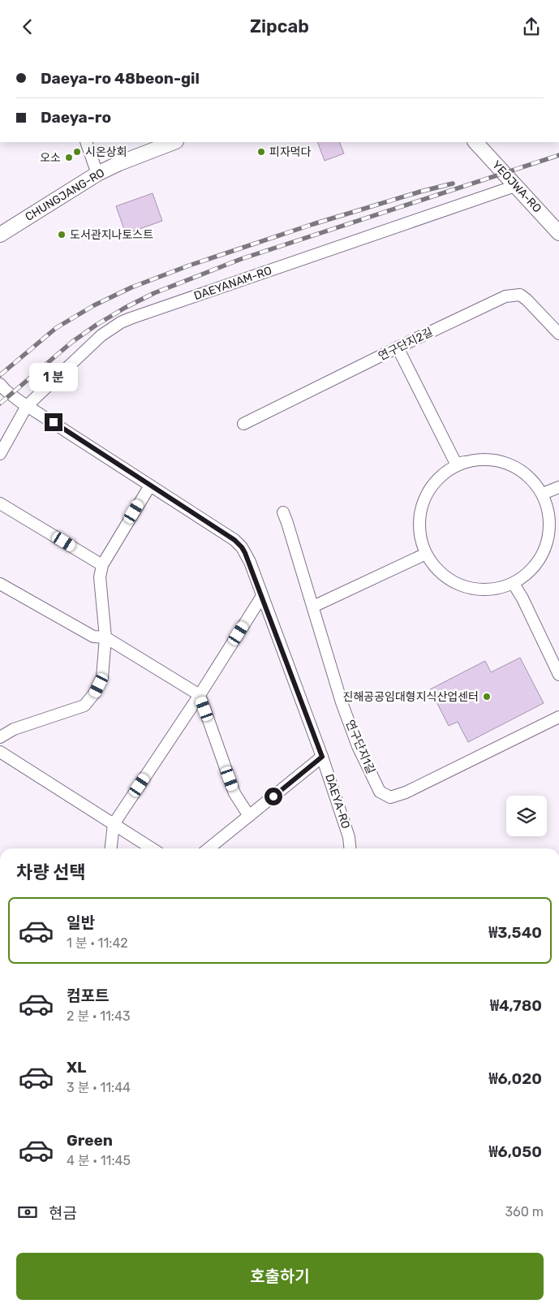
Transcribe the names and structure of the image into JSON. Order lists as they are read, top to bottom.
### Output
{
  "streets": {
    "main road": ["YEOJWA-RO", "CHUNGJANG-RO"],
    "street": [
      "DAEYANAM-RO",
      "연구단지2길",
      "연구단지1길",
      "DAEYA-RO"
    ]
  },
  "crossings": [
    ["YEOJWA-RO", "DAEYANAM-RO"],
    ["DAEYANAM-RO", "DAEYA-RO"]
  ],
  "places": [
    "시온상회",
    "피자먹다",
    "오소",
    "도서관지나토스트",
    "진해공공임대형지식산업센터"
  ],
  "page": {
    "header": "Zipcab",
    "banner": ["Daeya-ro 48beon-gil", "Daeya-ro"],
    "bubble": "1 분",
    "heading": "차량 선택",
    "list": [
      {
        "name": "일반",
        "note": "1 분 · 11:42",
        "value": "₩3,540"
      },
      {
        "name": "컴포트",
        "note": "2 분 · 11:43",
        "value": "₩4,780"
      },
      {
        "name": "XL",
        "note": "3 분 · 11:44",
        "value": "₩6,020"
      },
      {
        "name": "Green",
        "note": "4 분 · 11:45",
        "value": "₩6,050"
      }
    ],
    "pay": ["현금", "360 m"],
    "buttons": "호출하기"
  }
}
